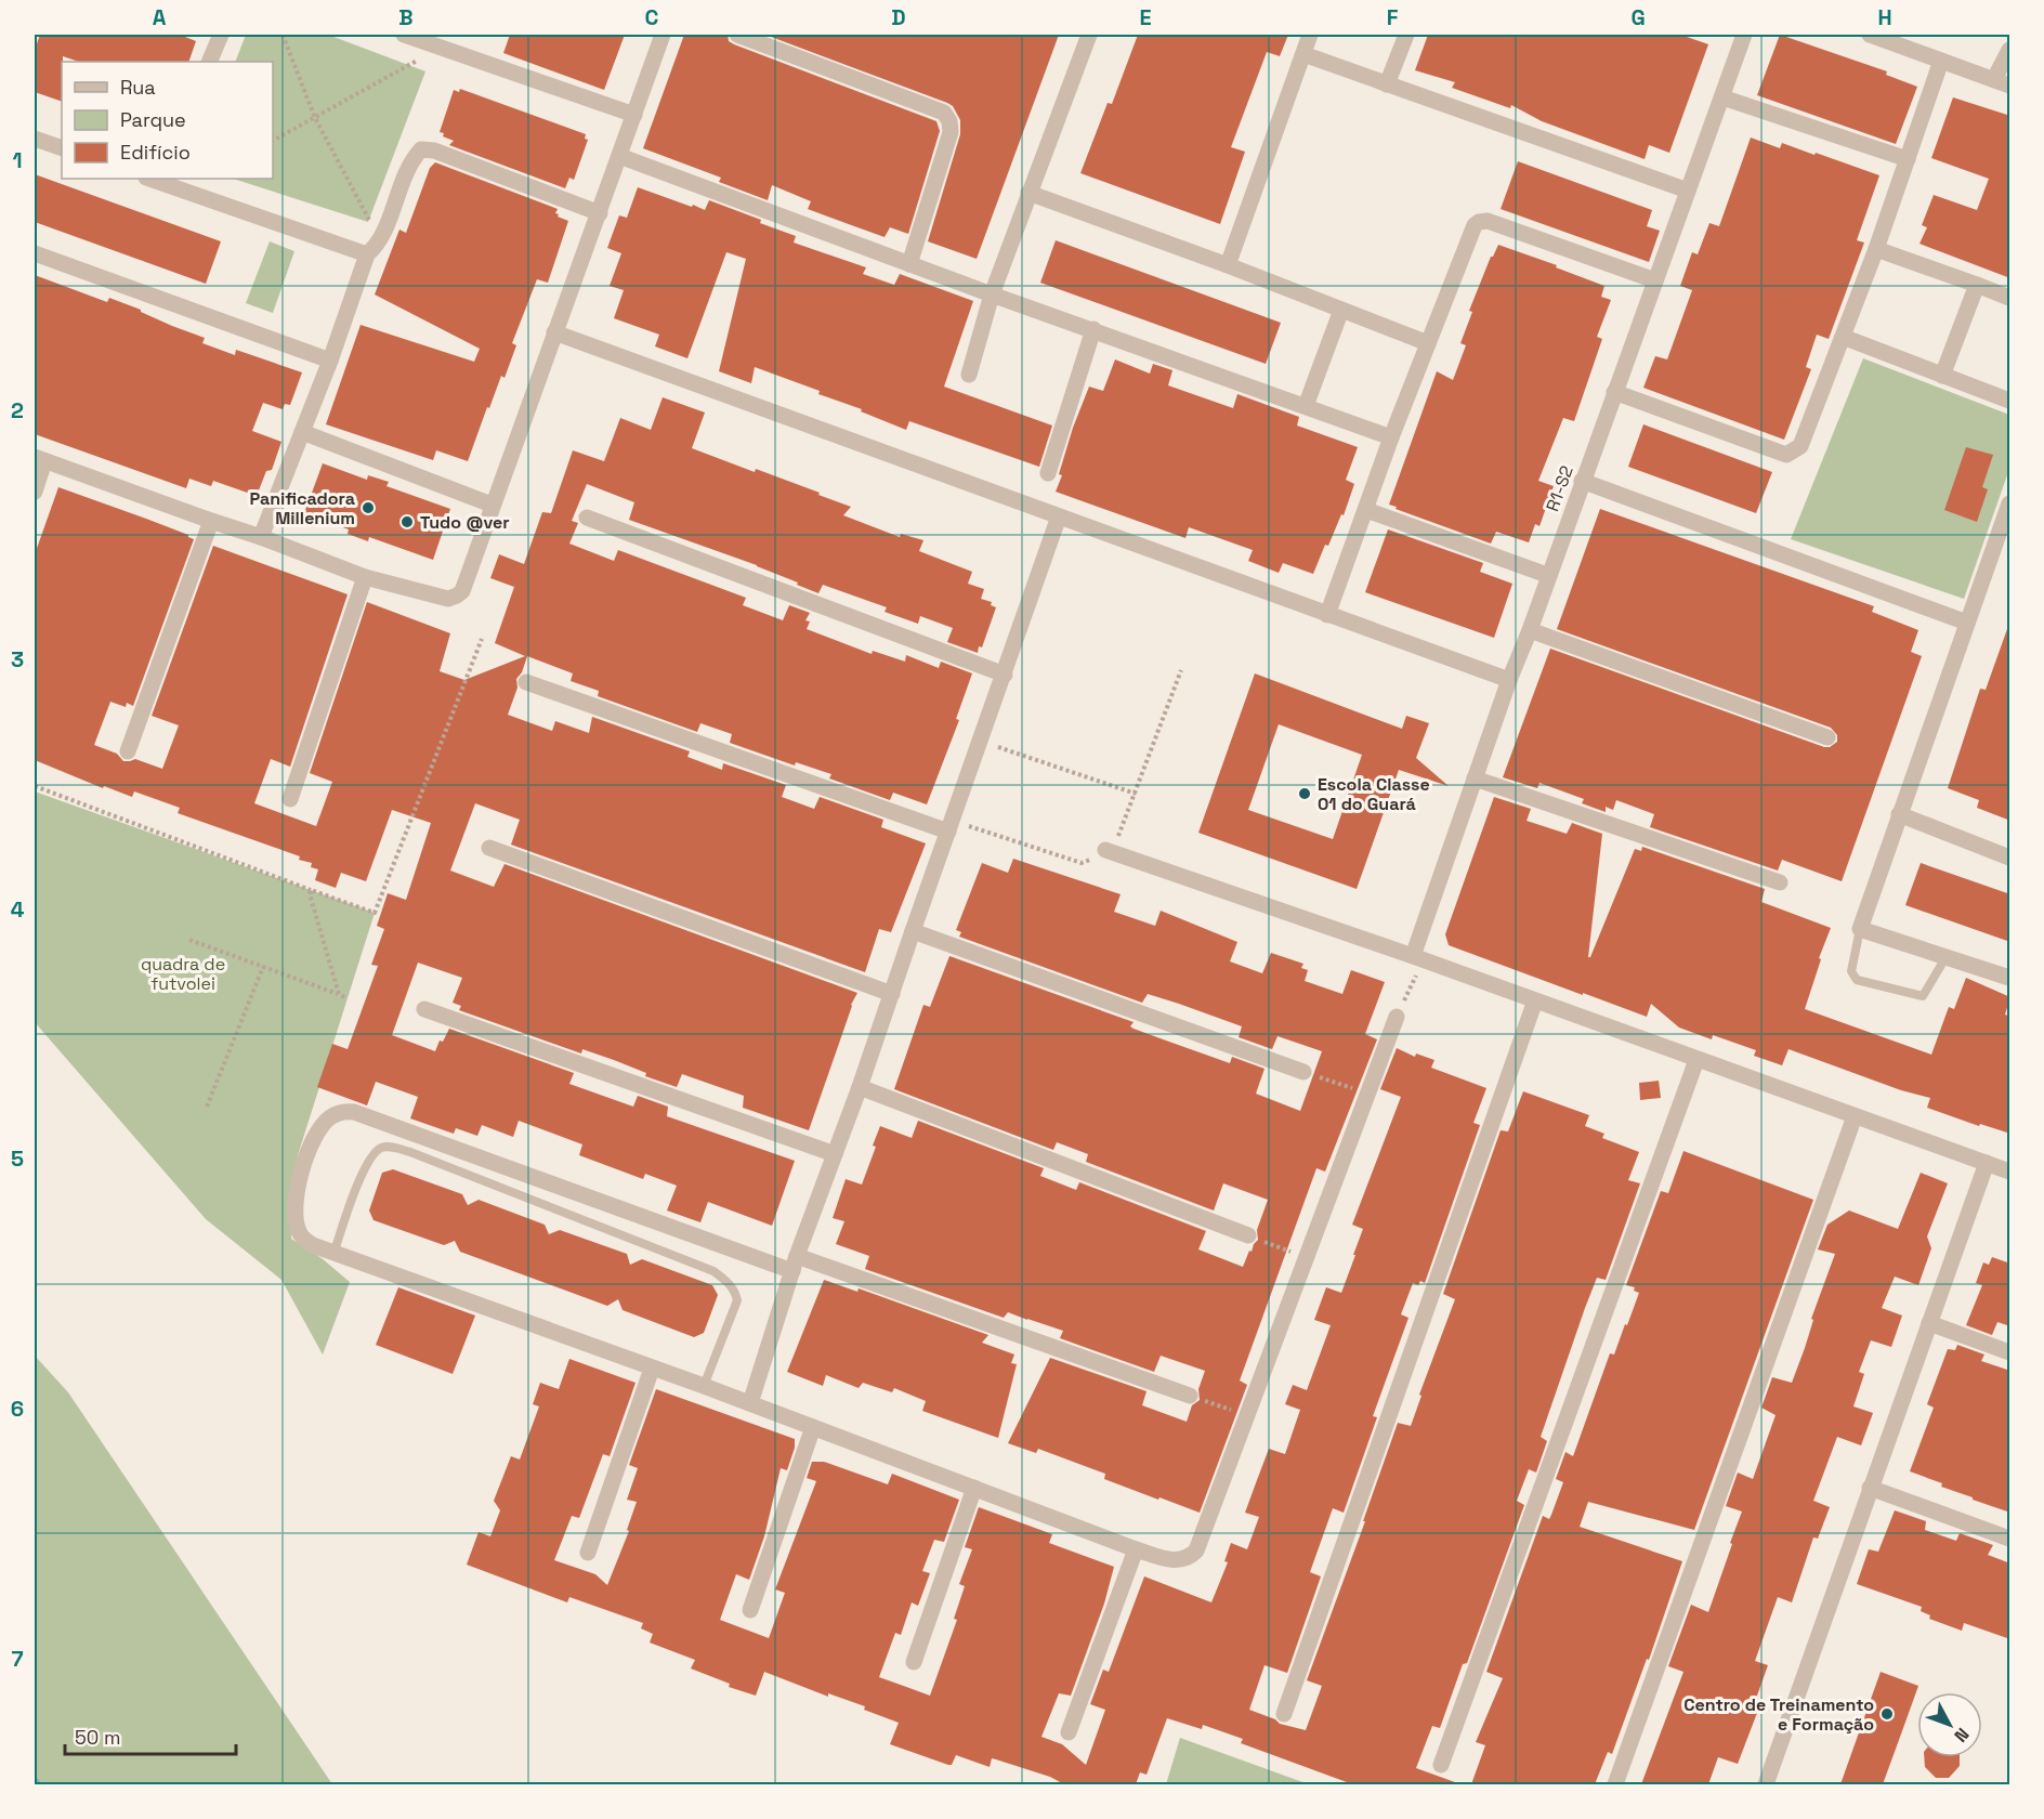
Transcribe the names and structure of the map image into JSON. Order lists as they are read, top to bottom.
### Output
{
  "streets": {
    "street": ["R1-S2"]
  },
  "parks": ["quadra de futvolei"],
  "places": [
    "Panificadora Millenium",
    "Tudo @ver",
    "Escola Classe 01 do Guará",
    "Centro de Treinamento e Formação"
  ],
  "legend": ["Rua", "Parque", "Edifício"],
  "scale_bar": "50 m",
  "north": "bottom right",
  "grid": {
    "columns": [
      "A",
      "B",
      "C",
      "D",
      "E",
      "F",
      "G",
      "H"
    ],
    "rows": [
      "1",
      "2",
      "3",
      "4",
      "5",
      "6",
      "7"
    ]
  }
}
